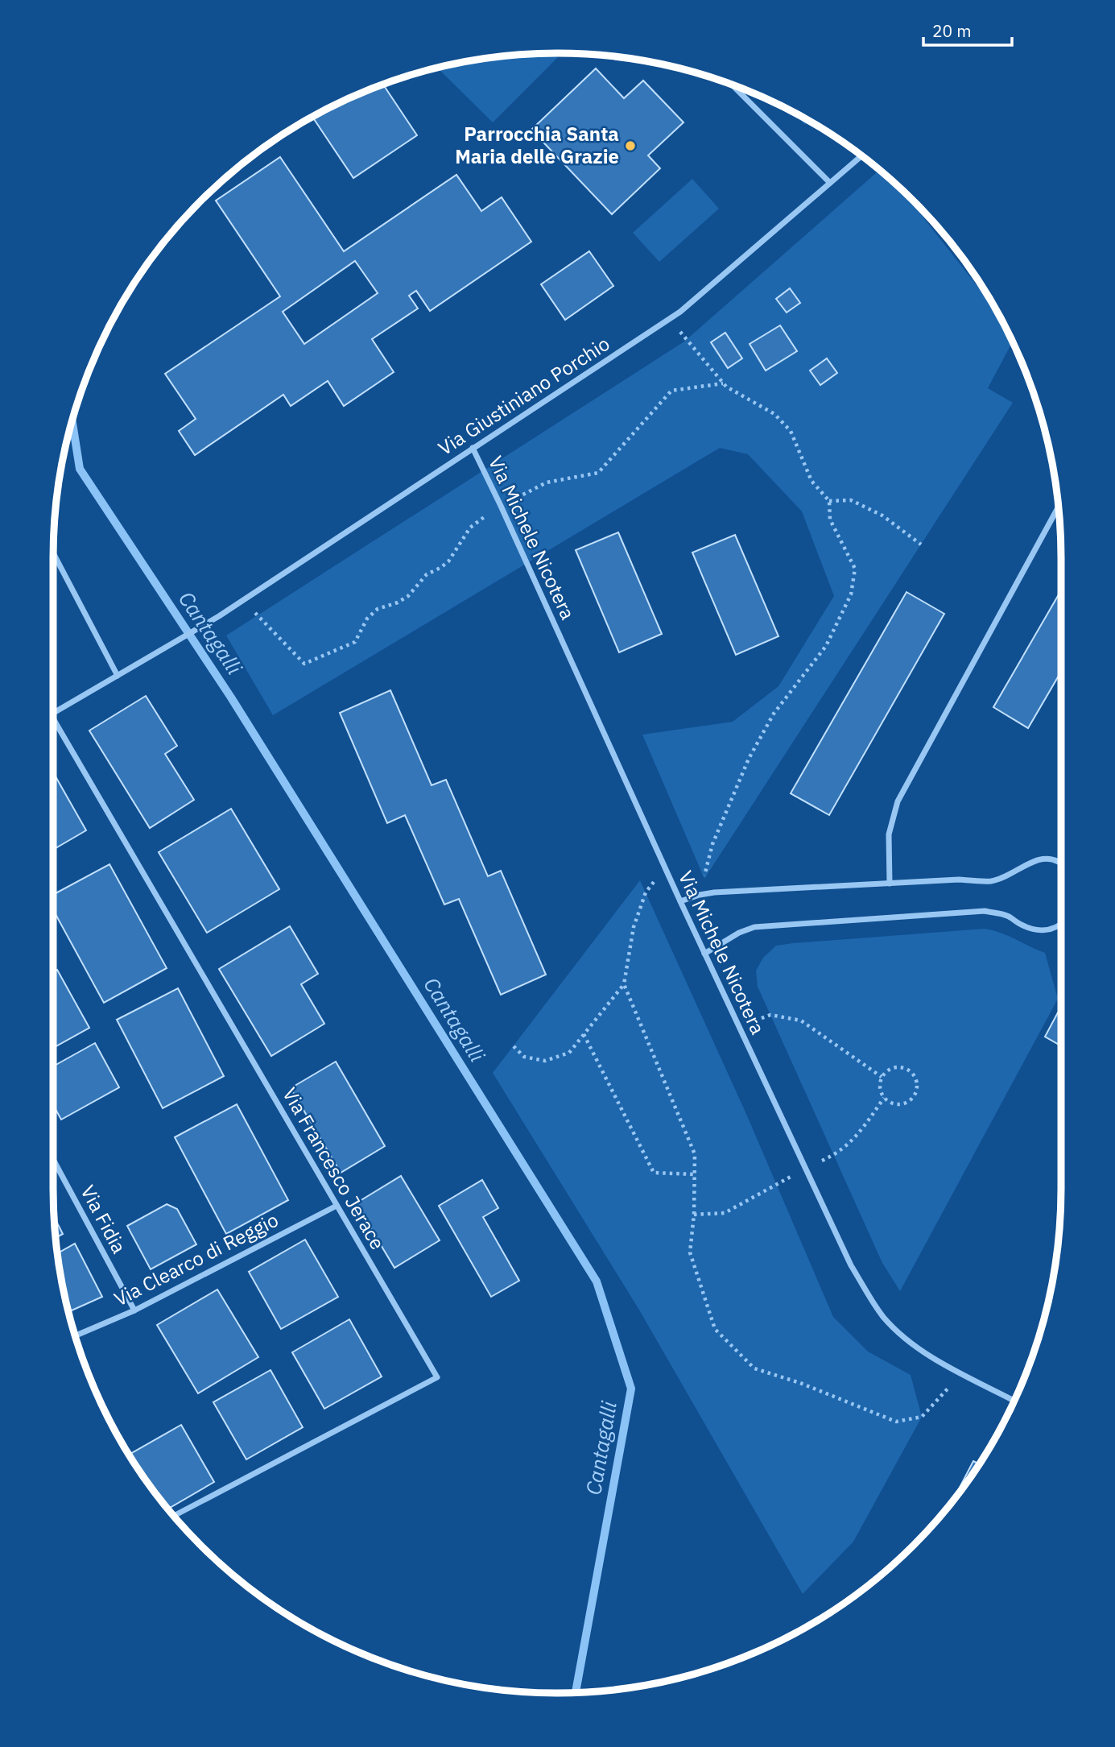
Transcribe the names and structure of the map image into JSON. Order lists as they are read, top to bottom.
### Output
{
  "streets": {
    "street": [
      "Via Giustiniano Porchio",
      "Via Michele Nicotera",
      "Via Francesco Jerace",
      "Via Fidia",
      "Via Clearco di Reggio"
    ]
  },
  "crossings": [
    ["Via Giustiniano Porchio", "Via Michele Nicotera"],
    ["Via Francesco Jerace", "Via Clearco di Reggio"],
    ["Via Fidia", "Via Clearco di Reggio"]
  ],
  "water": ["Cantagalli"],
  "places": ["Parrocchia Santa Maria delle Grazie"],
  "scale_bar": "20 m"
}
